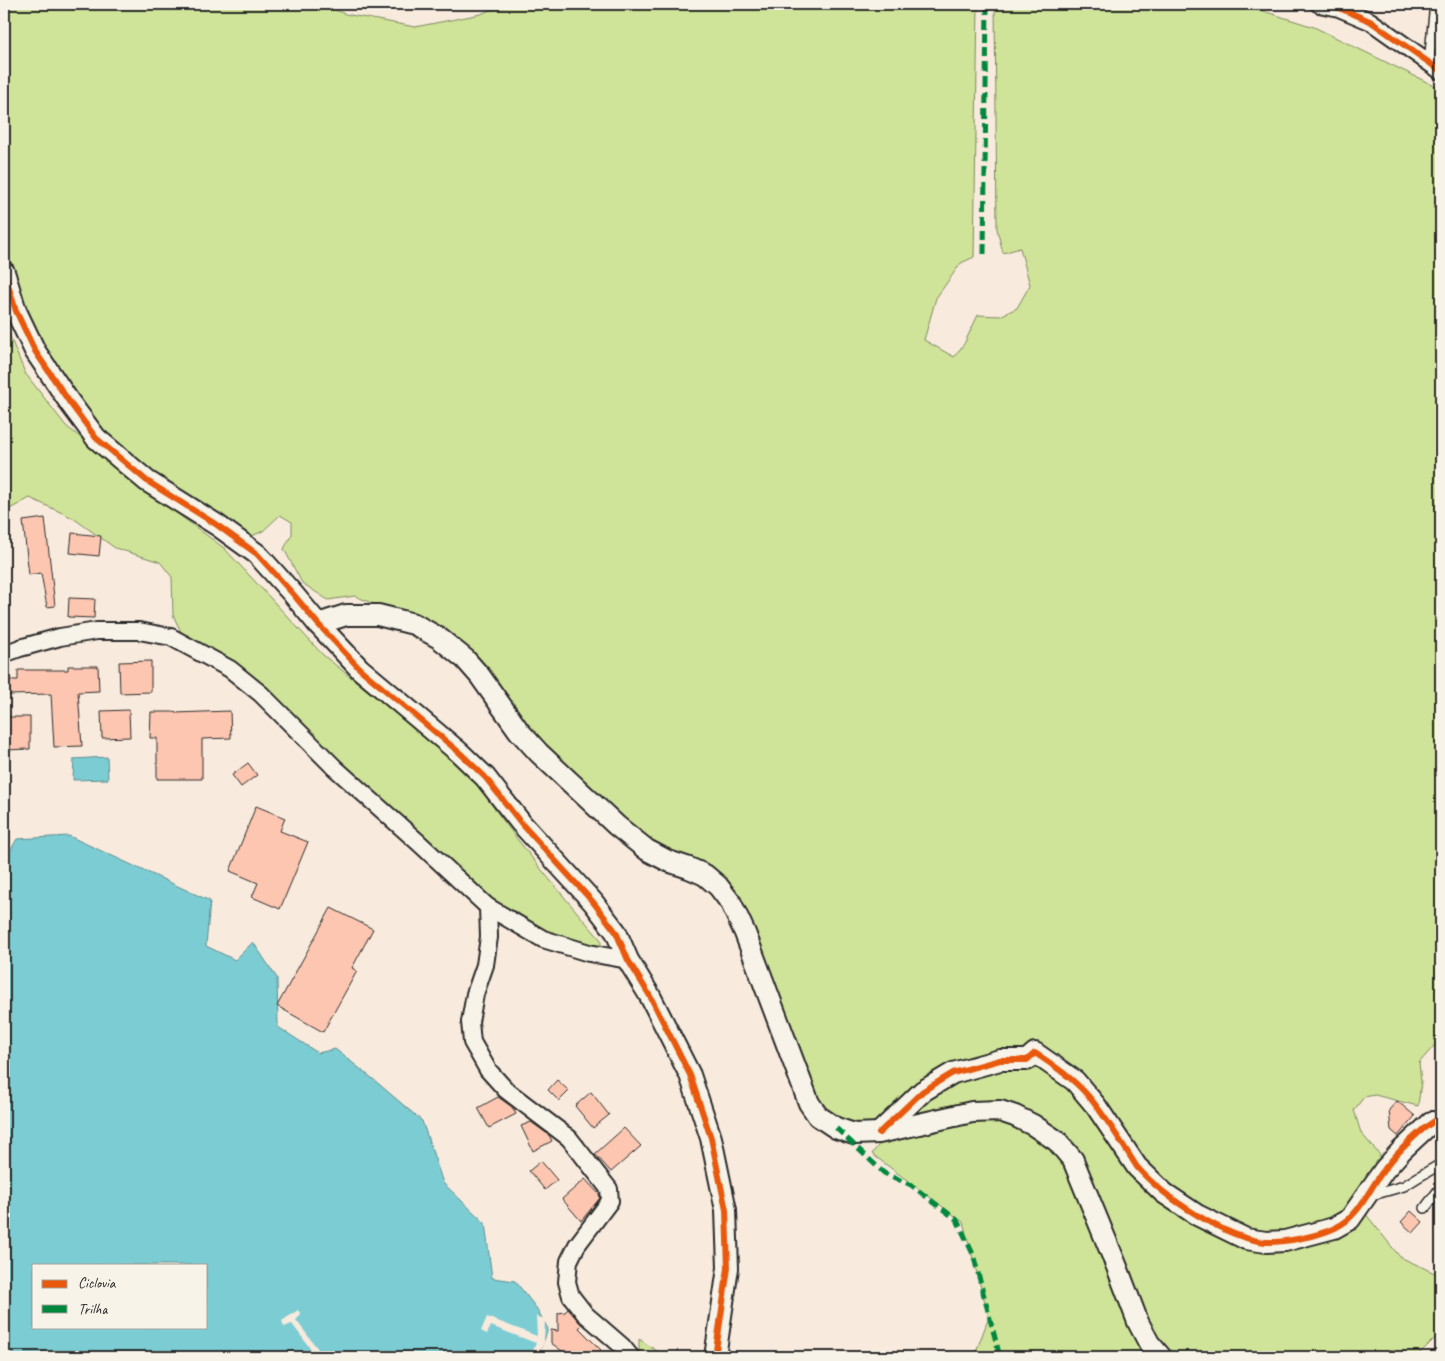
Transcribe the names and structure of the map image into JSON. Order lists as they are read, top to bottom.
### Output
{
  "legend": ["Ciclovia", "Trilha"]
}
